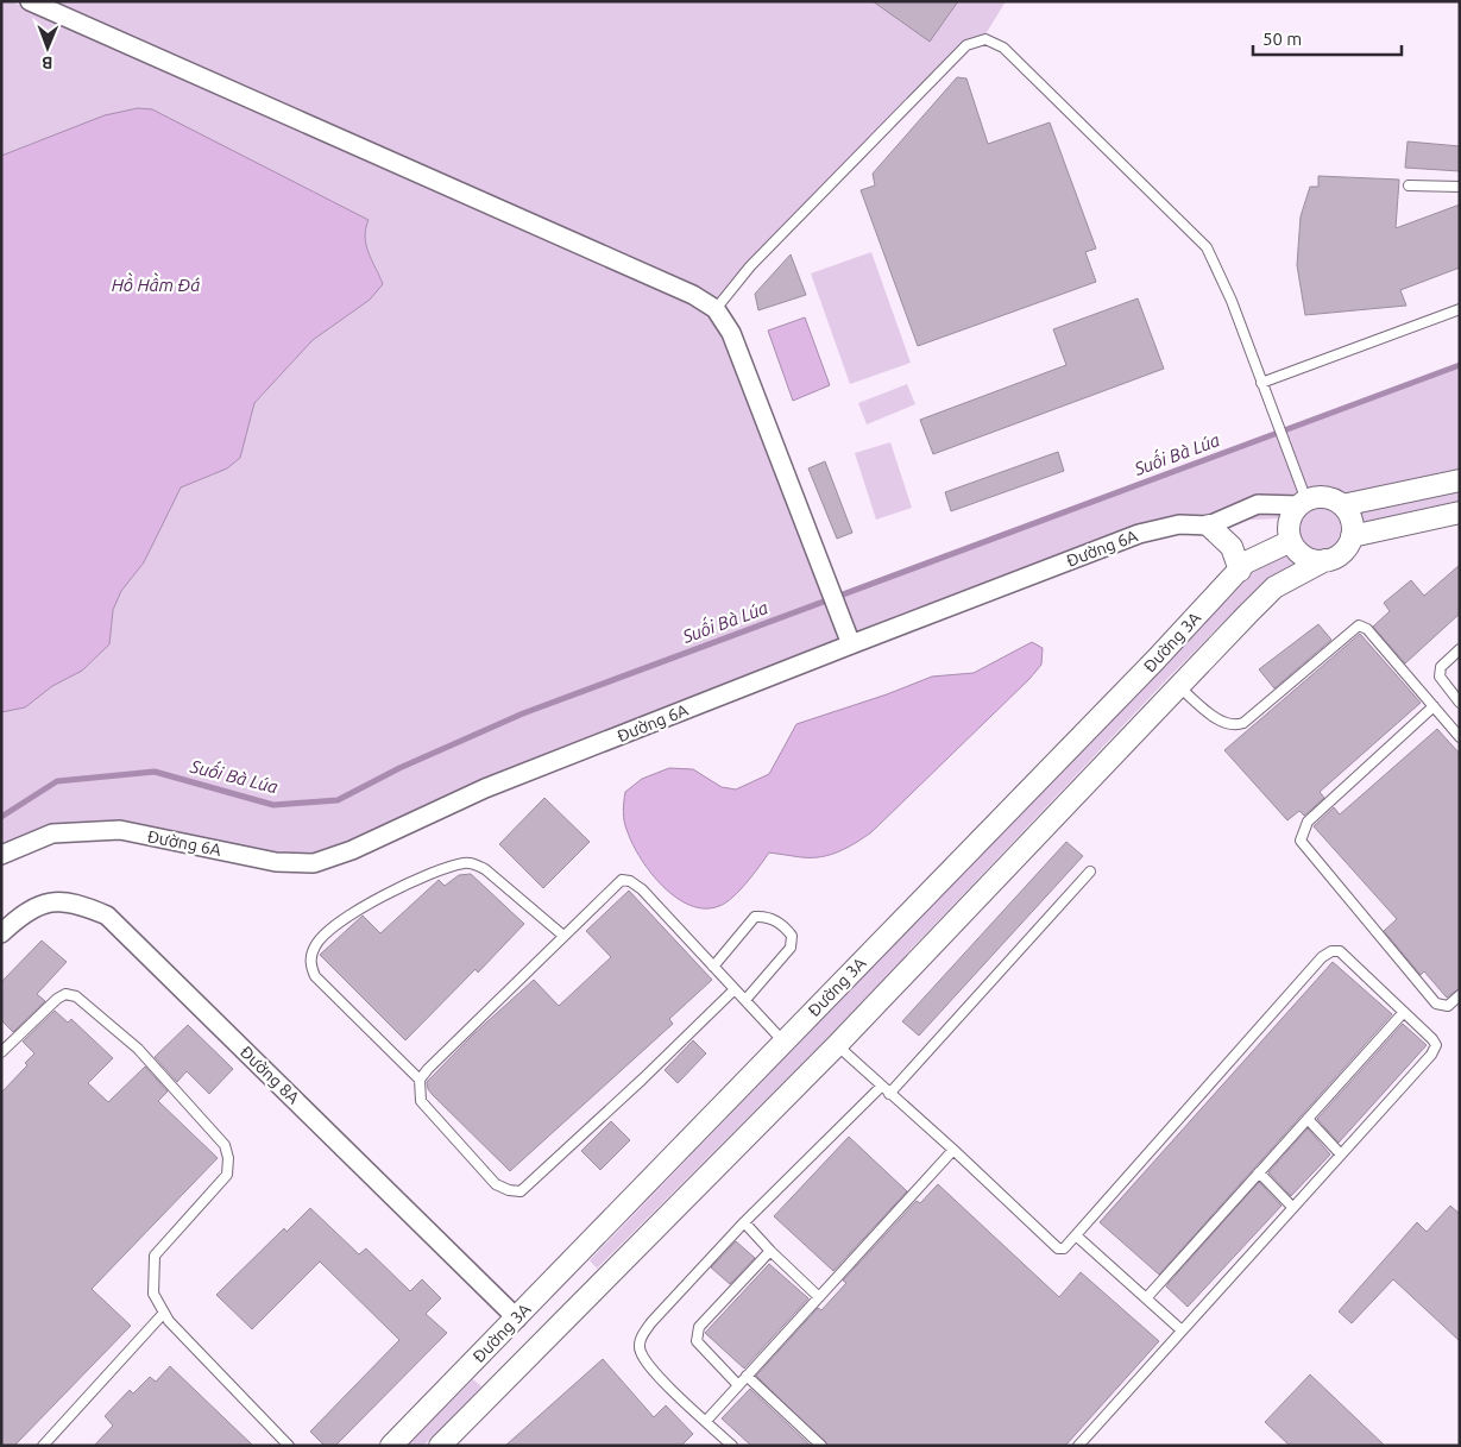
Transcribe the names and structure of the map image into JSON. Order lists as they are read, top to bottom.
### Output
{
  "streets": {
    "street": ["Đường 6A", "Đường 3A", "Đường 8A"]
  },
  "crossings": [
    ["Đường 6A", "Đường 3A"],
    ["Đường 3A", "Đường 8A"]
  ],
  "water": ["Hồ Hầm Đá", "Suối Bà Lúa"],
  "scale_bar": "50 m",
  "north": "bottom"
}
